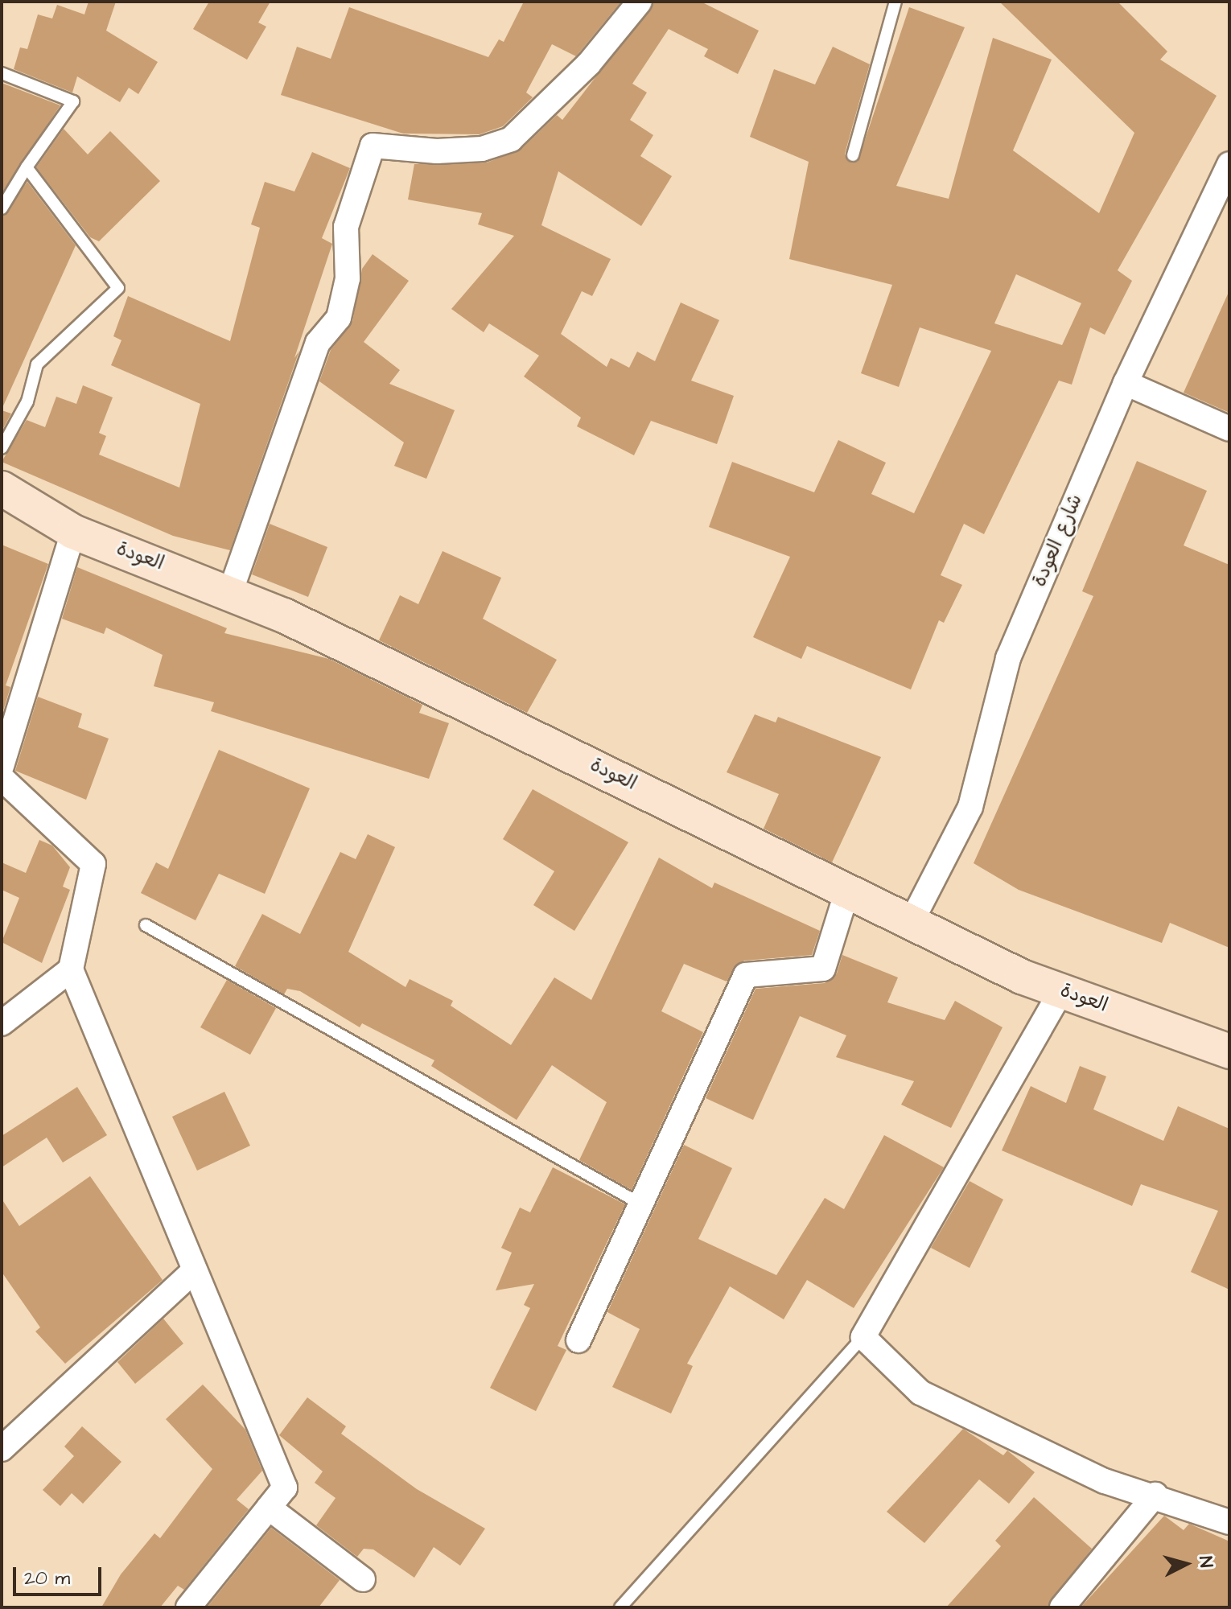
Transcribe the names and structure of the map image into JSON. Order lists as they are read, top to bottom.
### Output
{
  "streets": {
    "main road": ["العودة"],
    "street": ["شارع العودة"]
  },
  "crossings": [
    ["شارع العودة", "العودة"]
  ],
  "scale_bar": "20 m",
  "north": "right"
}
